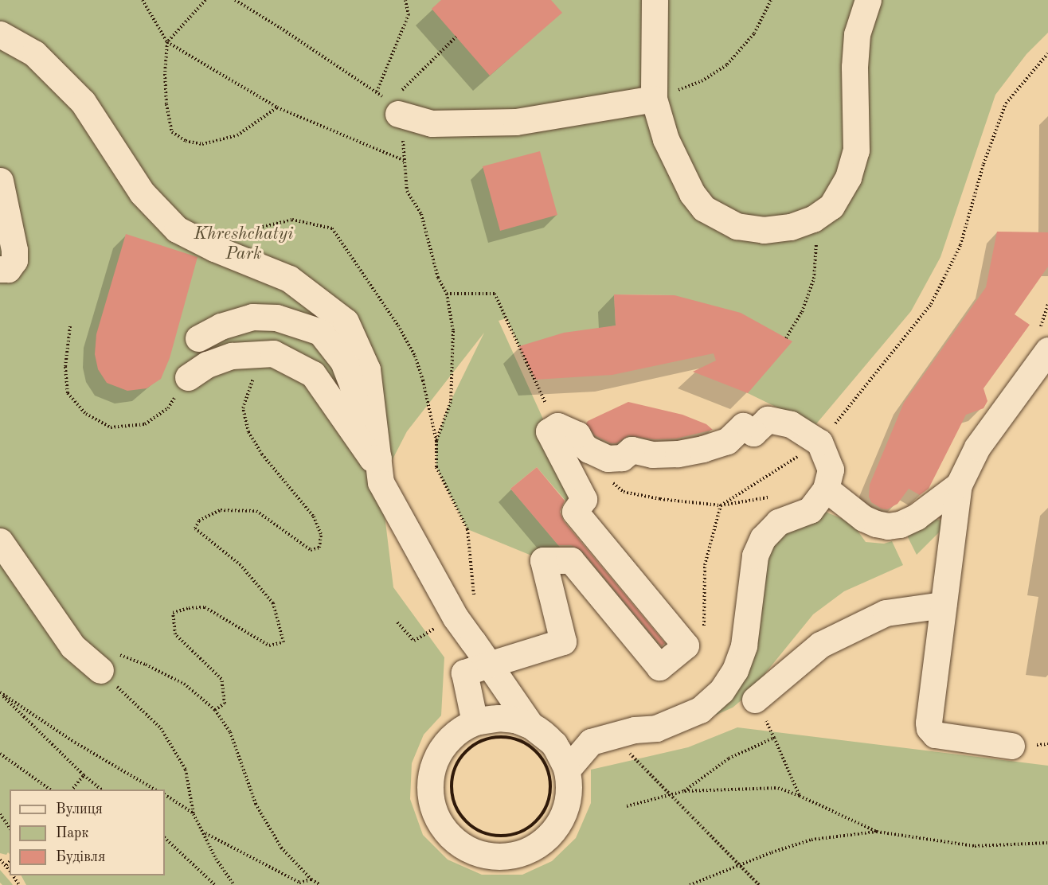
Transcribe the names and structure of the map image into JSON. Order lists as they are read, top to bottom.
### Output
{
  "parks": ["Khreshchatyi Park"],
  "legend": ["Вулиця", "Парк", "Будівля"]
}
